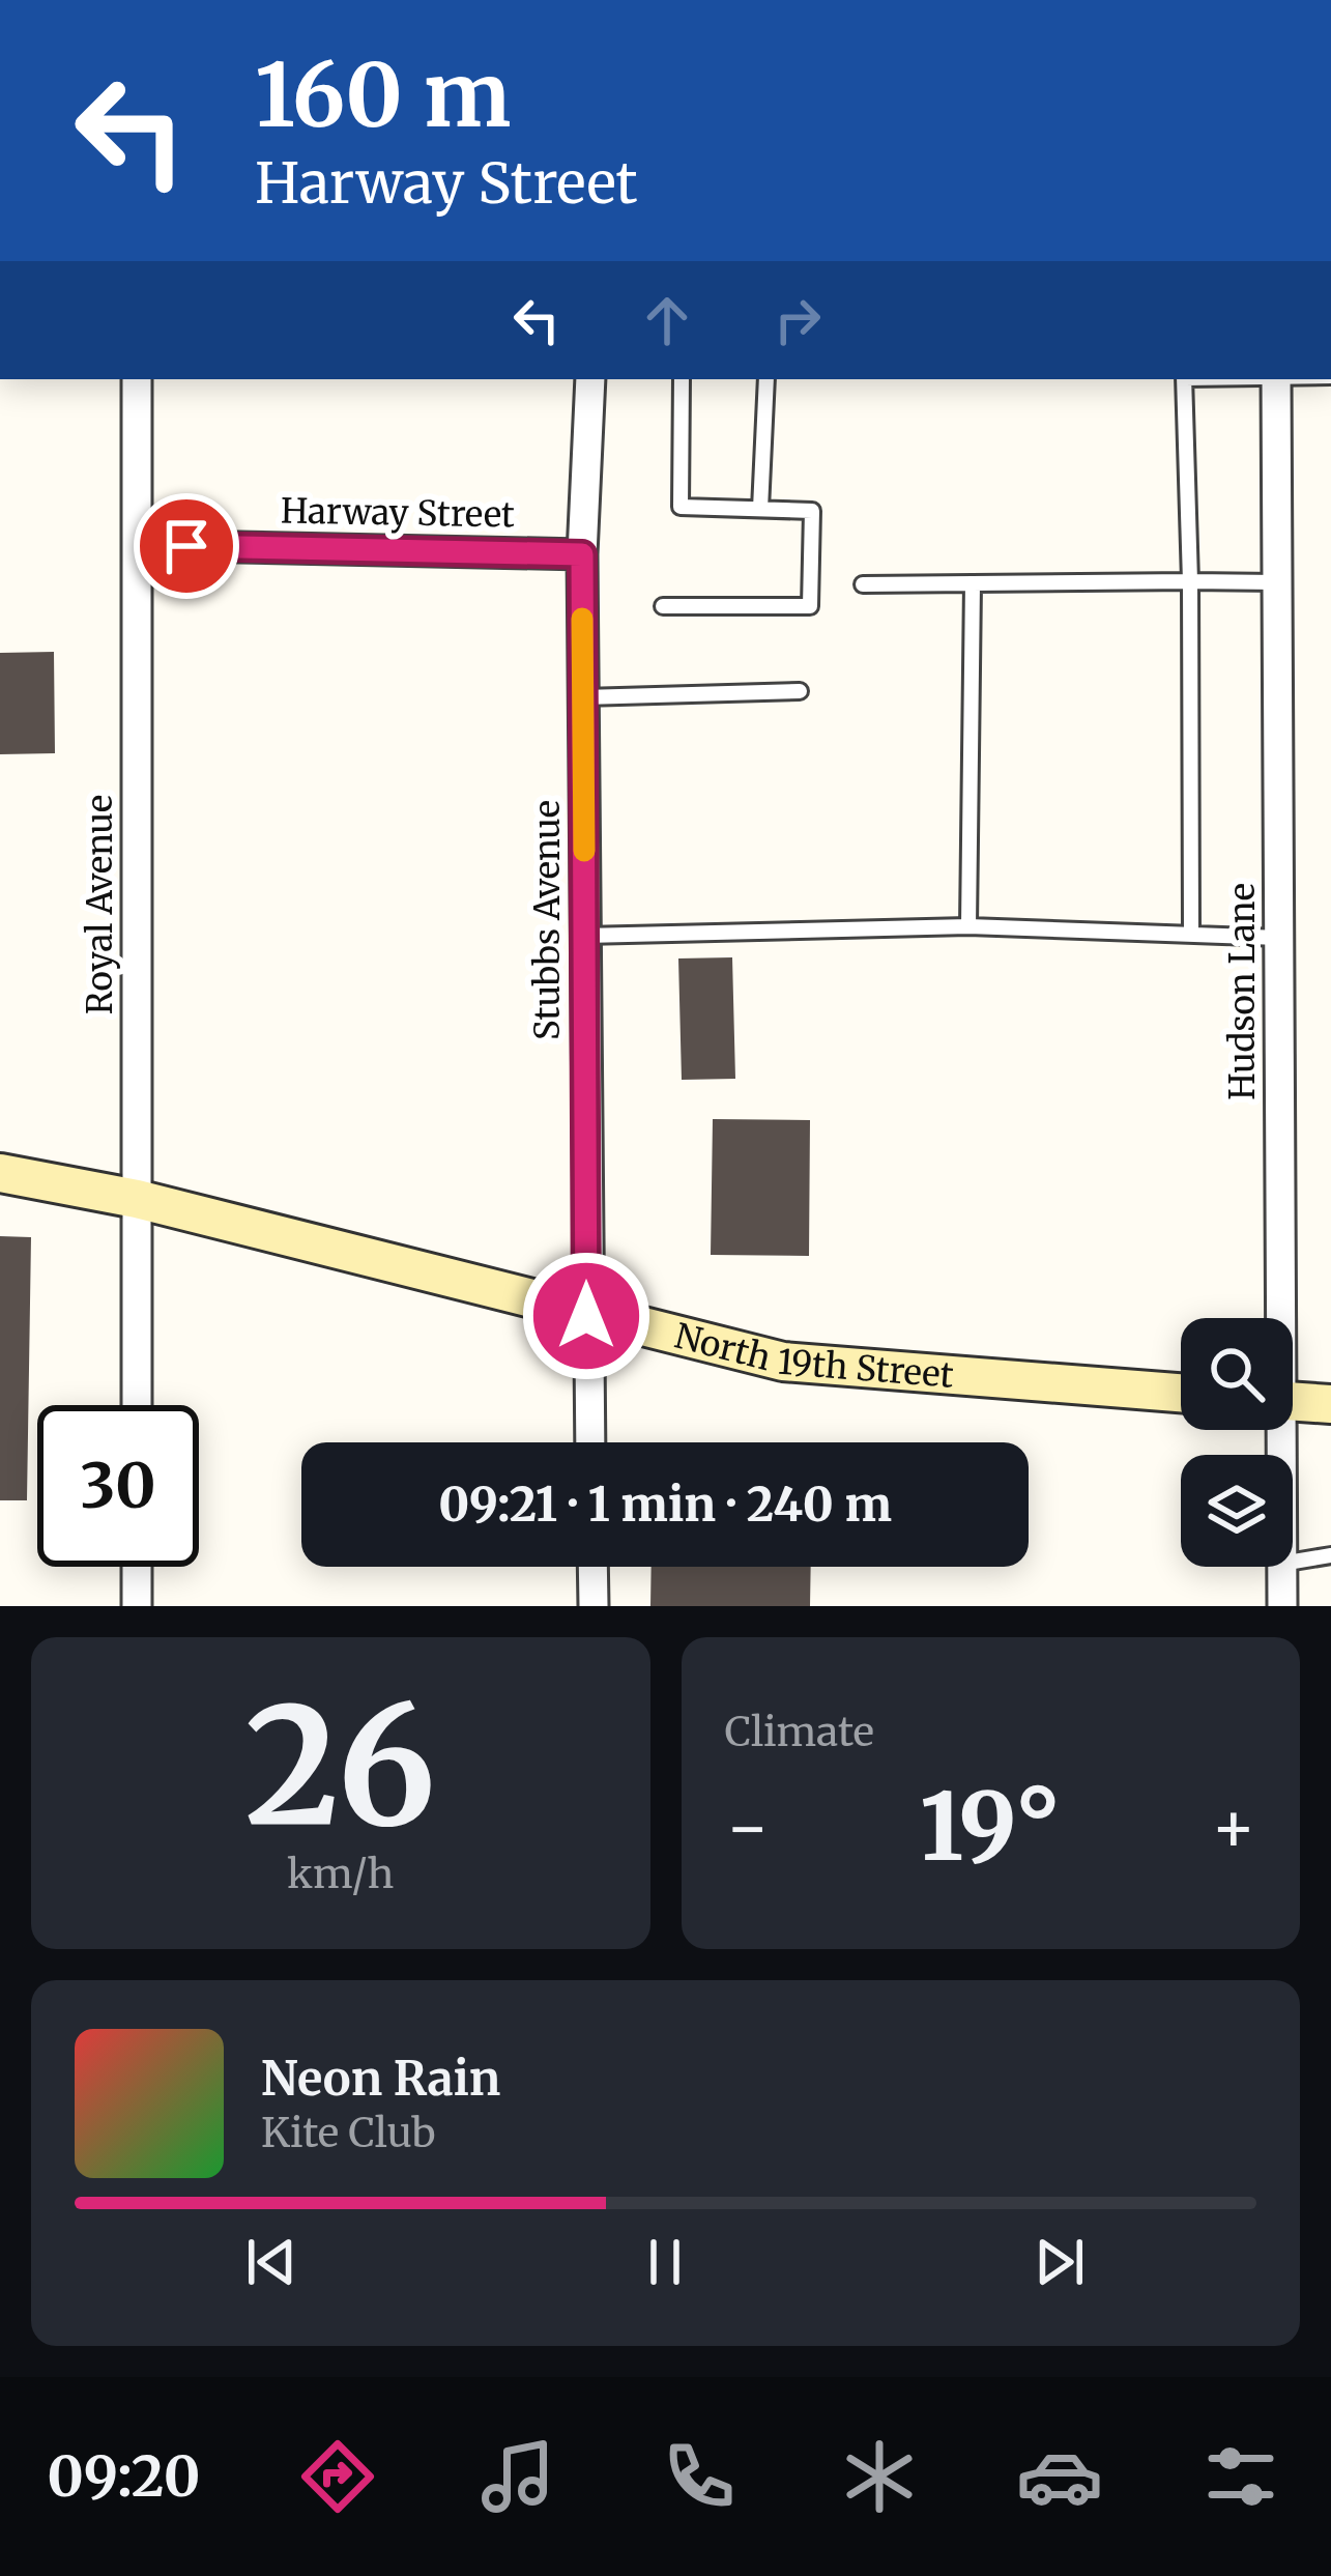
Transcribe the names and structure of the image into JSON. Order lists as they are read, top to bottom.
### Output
{
  "streets": {
    "street": [
      "Harway Street",
      "Royal Avenue",
      "Stubbs Avenue",
      "Hudson Lane",
      "North 19th Street"
    ]
  },
  "crossings": [
    ["Harway Street", "Royal Avenue"],
    ["Harway Street", "Stubbs Avenue"],
    ["Royal Avenue", "North 19th Street"],
    ["Stubbs Avenue", "North 19th Street"]
  ],
  "page": {
    "turn": ["160 m", "Harway Street"],
    "limit": "30",
    "trip": "09:21 · 1 min · 240 m",
    "tile": [
      ["26", "km/h"],
      "Climate"
    ],
    "heat": ["−", "19°", "+"],
    "song": ["Neon Rain", "Kite Club"],
    "tabs": "09:20"
  }
}
